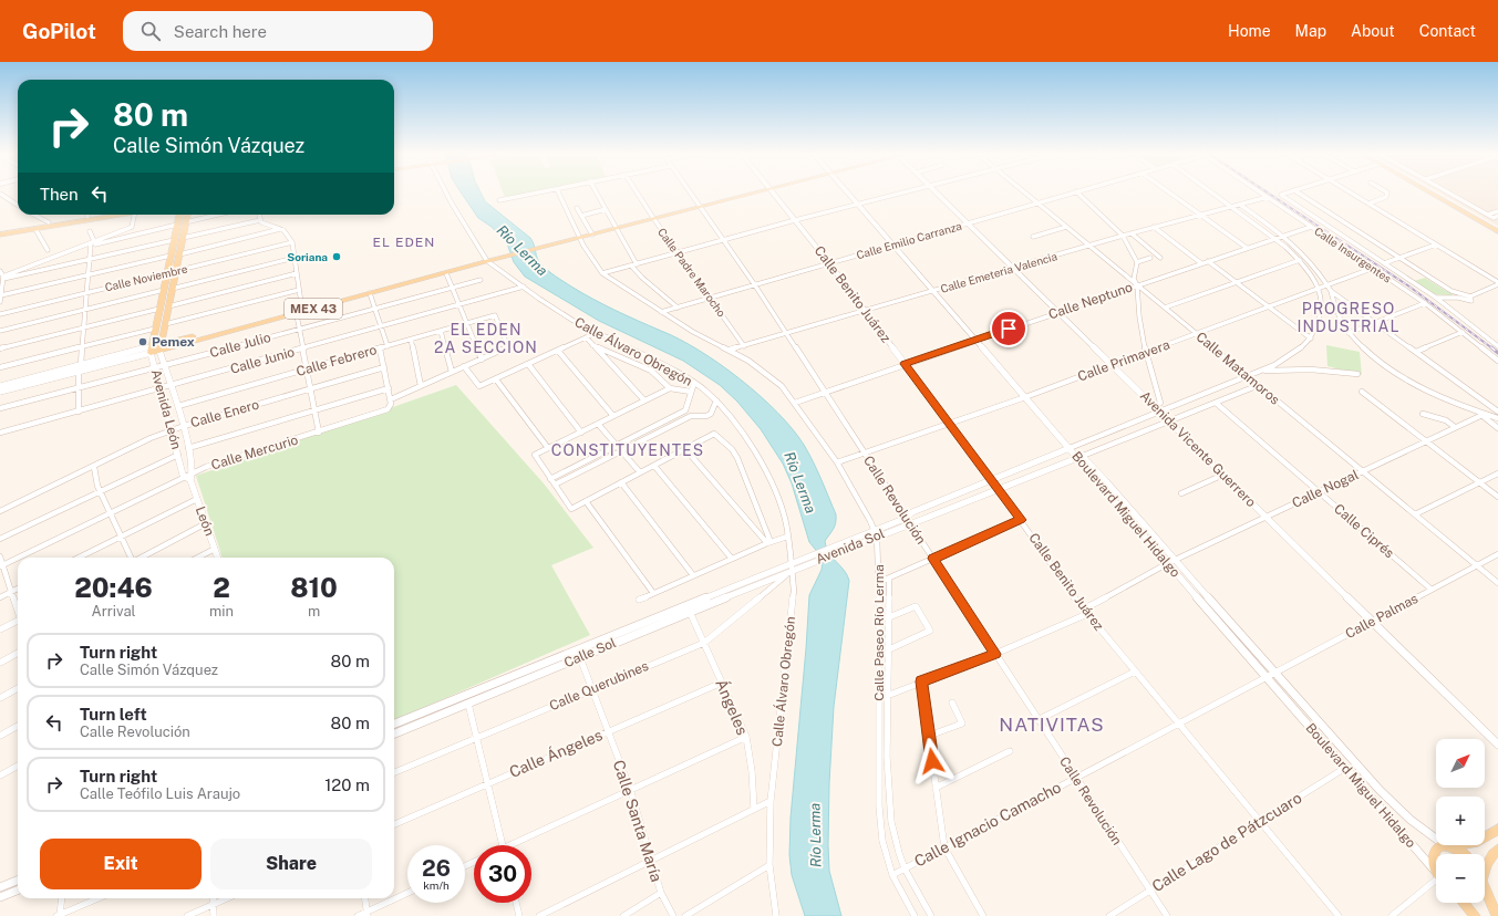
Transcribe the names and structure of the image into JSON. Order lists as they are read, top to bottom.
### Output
{
  "streets": {
    "main road": ["MEX 43", "Avenida León"],
    "street": [
      "Calle Emilio Carranza",
      "Calle Insurgentes",
      "Calle Padre Marocho",
      "Calle Emeteria Valencia",
      "Calle Noviembre",
      "Calle Benito Juárez",
      "Calle Neptuno",
      "Calle Julio",
      "Calle Álvaro Obregón",
      "Calle Junio",
      "Calle Febrero",
      "Calle Primavera",
      "Calle Matamoros",
      "Calle Enero",
      "Avenida Vicente Guerrero",
      "Calle Mercurio",
      "Calle Nogal",
      "Calle Revolución",
      "Boulevard Miguel Hidalgo",
      "León",
      "Calle Ciprés",
      "Avenida Sol",
      "Calle Palmas",
      "Calle Paseo Río Lerma",
      "Calle Sol",
      "Calle Querubines",
      "Ángeles",
      "Calle Ángeles",
      "Calle Santa María",
      "Calle Ignacio Camacho",
      "Calle Lago de Pátzcuaro"
    ]
  },
  "crossings": [
    ["Calle Emilio Carranza", "Calle Padre Marocho"],
    ["Calle Emilio Carranza", "Calle Benito Juárez"],
    ["Calle Emilio Carranza", "Calle Matamoros"],
    ["Calle Emilio Carranza", "Avenida Vicente Guerrero"],
    ["Calle Emilio Carranza", "Calle Revolución"],
    ["Calle Emilio Carranza", "Boulevard Miguel Hidalgo"],
    ["Calle Emilio Carranza", "Calle Paseo Río Lerma"],
    ["Calle Insurgentes", "Calle Emeteria Valencia"],
    ["Calle Insurgentes", "Calle Neptuno"],
    ["Calle Insurgentes", "Calle Primavera"],
    ["Calle Padre Marocho", "Calle Emeteria Valencia"],
    ["Calle Padre Marocho", "MEX 43"],
    ["Calle Emeteria Valencia", "Calle Benito Juárez"],
    ["Calle Emeteria Valencia", "Calle Matamoros"],
    ["Calle Emeteria Valencia", "Avenida Vicente Guerrero"],
    ["Calle Emeteria Valencia", "Calle Revolución"],
    ["Calle Emeteria Valencia", "Boulevard Miguel Hidalgo"],
    ["Calle Emeteria Valencia", "Calle Paseo Río Lerma"],
    ["Calle Noviembre", "Avenida León"],
    ["Calle Benito Juárez", "Calle Neptuno"],
    ["Calle Benito Juárez", "Calle Primavera"],
    ["Calle Benito Juárez", "Calle Nogal"],
    ["Calle Benito Juárez", "Calle Ignacio Camacho"],
    ["Calle Benito Juárez", "Calle Lago de Pátzcuaro"],
    ["Calle Neptuno", "Calle Matamoros"],
    ["Calle Neptuno", "Avenida Vicente Guerrero"],
    ["Calle Neptuno", "Calle Revolución"],
    ["Calle Neptuno", "Boulevard Miguel Hidalgo"],
    ["Calle Neptuno", "Calle Paseo Río Lerma"],
    ["MEX 43", "Calle Álvaro Obregón"],
    ["MEX 43", "Avenida León"],
    ["MEX 43", "Calle Revolución"],
    ["MEX 43", "Calle Paseo Río Lerma"],
    ["Calle Julio", "Avenida León"],
    ["Calle Álvaro Obregón", "Calle Junio"],
    ["Calle Álvaro Obregón", "Avenida Sol"],
    ["Calle Álvaro Obregón", "Calle Sol"],
    ["Calle Álvaro Obregón", "Calle Querubines"],
    ["Calle Junio", "Avenida León"],
    ["Calle Febrero", "Avenida León"],
    ["Calle Febrero", "Calle Mercurio"],
    ["Calle Primavera", "Calle Matamoros"],
    ["Calle Primavera", "Avenida Vicente Guerrero"],
    ["Calle Primavera", "Calle Revolución"],
    ["Calle Primavera", "Boulevard Miguel Hidalgo"],
    ["Calle Primavera", "Calle Paseo Río Lerma"],
    ["Calle Matamoros", "Calle Nogal"],
    ["Calle Matamoros", "Calle Palmas"],
    ["Avenida León", "Calle Enero"],
    ["Avenida León", "Calle Mercurio"],
    ["Avenida León", "León"],
    ["Avenida Vicente Guerrero", "Calle Nogal"],
    ["Avenida Vicente Guerrero", "Calle Palmas"],
    ["Calle Mercurio", "León"],
    ["Calle Nogal", "Calle Revolución"],
    ["Calle Nogal", "Boulevard Miguel Hidalgo"],
    ["Calle Nogal", "Calle Ciprés"],
    ["Calle Revolución", "Avenida Sol"],
    ["Calle Revolución", "Calle Ignacio Camacho"],
    ["Calle Revolución", "Calle Lago de Pátzcuaro"],
    ["Boulevard Miguel Hidalgo", "Calle Palmas"],
    ["Boulevard Miguel Hidalgo", "Calle Ignacio Camacho"],
    ["Boulevard Miguel Hidalgo", "Calle Lago de Pátzcuaro"],
    ["Calle Ciprés", "Calle Palmas"],
    ["Avenida Sol", "Calle Paseo Río Lerma"],
    ["Avenida Sol", "Calle Sol"],
    ["Avenida Sol", "Calle Querubines"],
    ["Calle Palmas", "Calle Ignacio Camacho"],
    ["Calle Paseo Río Lerma", "Calle Ignacio Camacho"],
    ["Calle Sol", "Calle Querubines"],
    ["Calle Sol", "Ángeles"],
    ["Calle Sol", "Calle Santa María"],
    ["Calle Querubines", "Ángeles"],
    ["Calle Querubines", "Calle Santa María"],
    ["Ángeles", "Calle Ángeles"],
    ["Calle Ángeles", "Calle Santa María"]
  ],
  "districts": [
    "EL EDEN",
    "PROGRESO INDUSTRIAL",
    "EL EDEN 2A SECCION",
    "CONSTITUYENTES",
    "NATIVITAS"
  ],
  "water": ["Río Lerma"],
  "places": ["Soriana", "Pemex"],
  "north": "top right",
  "page": {
    "header": "GoPilot",
    "search": "Search here",
    "nav": [
      "Home",
      "Map",
      "About",
      "Contact"
    ],
    "turn": ["80 m", "Calle Simón Vázquez"],
    "then": "Then",
    "eta": [
      "20:46",
      "Arrival",
      "2",
      "min",
      "810",
      "m"
    ],
    "list": [
      {
        "name": "Turn right",
        "note": "Calle Simón Vázquez",
        "value": "80 m"
      },
      {
        "name": "Turn left",
        "note": "Calle Revolución",
        "value": "80 m"
      },
      {
        "name": "Turn right",
        "note": "Calle Teófilo Luis Araujo",
        "value": "120 m"
      }
    ],
    "map_buttons": ["+", "−"],
    "buttons": ["Exit", "Share"],
    "speed": "26 km/h",
    "limit": "30"
  }
}
